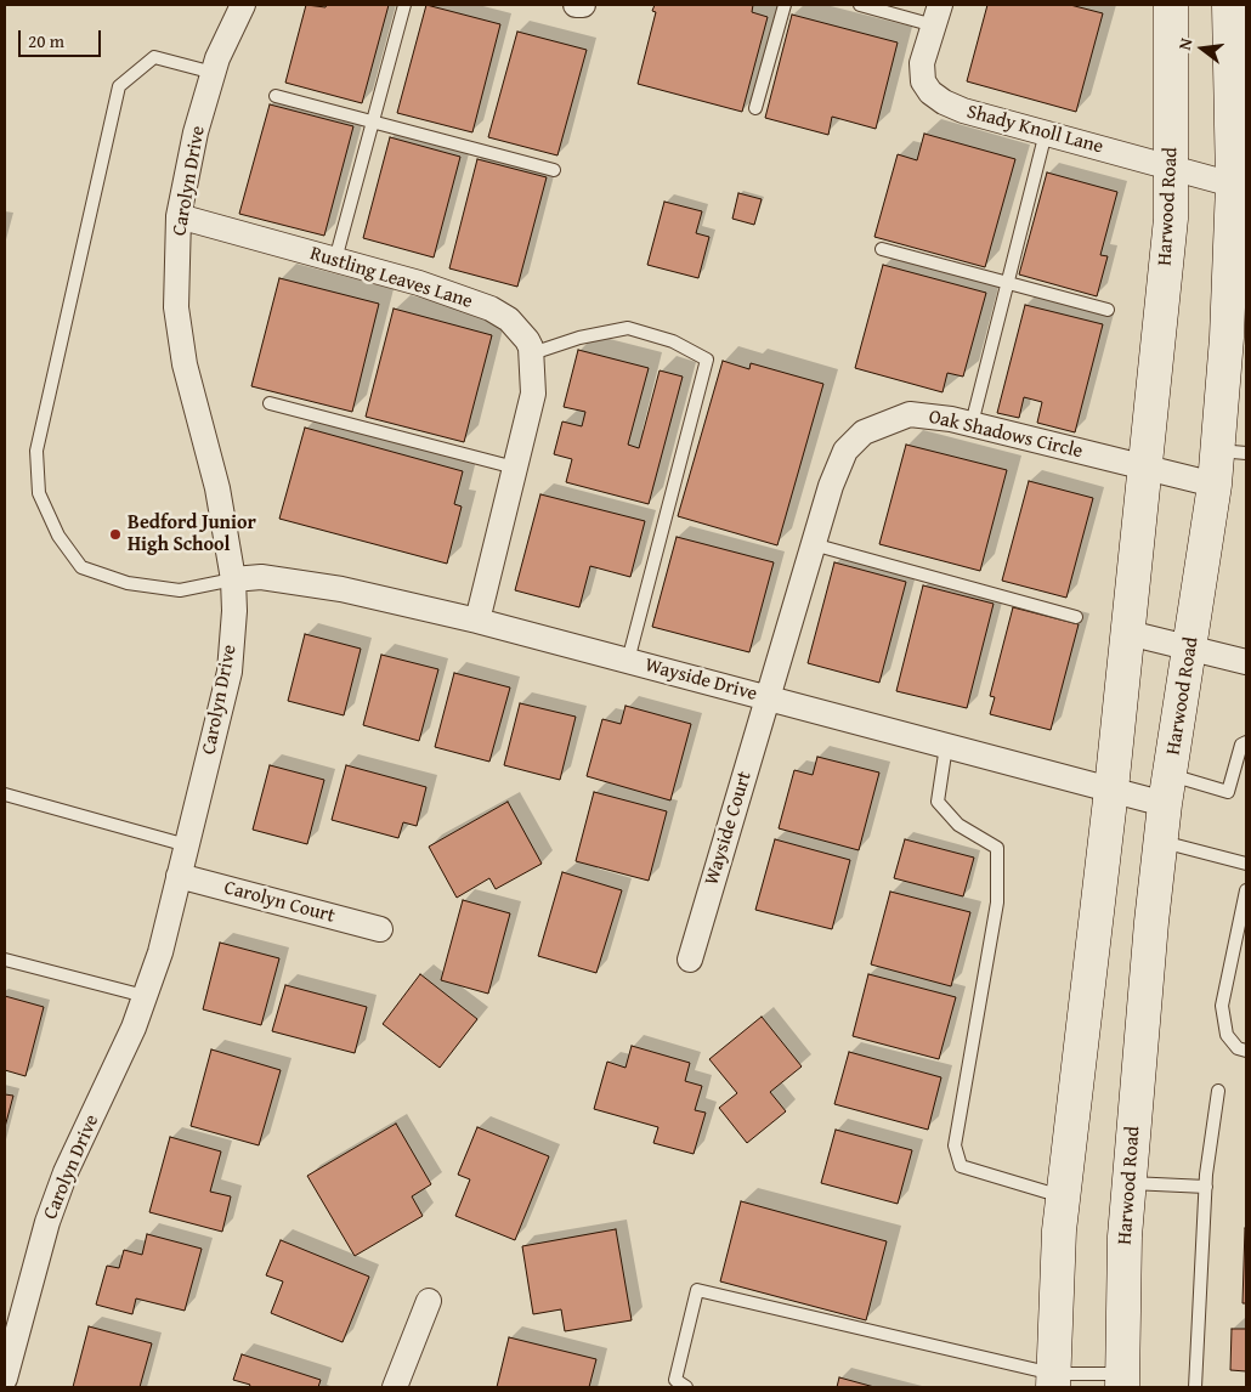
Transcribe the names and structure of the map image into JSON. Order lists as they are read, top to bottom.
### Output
{
  "streets": {
    "main road": ["Harwood Road"],
    "street": [
      "Shady Knoll Lane",
      "Carolyn Drive",
      "Rustling Leaves Lane",
      "Oak Shadows Circle",
      "Wayside Drive",
      "Wayside Court",
      "Carolyn Court"
    ]
  },
  "crossings": [
    ["Shady Knoll Lane", "Harwood Road"],
    ["Carolyn Drive", "Rustling Leaves Lane"],
    ["Carolyn Drive", "Wayside Drive"],
    ["Carolyn Drive", "Carolyn Court"],
    ["Harwood Road", "Oak Shadows Circle"],
    ["Harwood Road", "Wayside Drive"],
    ["Rustling Leaves Lane", "Wayside Drive"],
    ["Oak Shadows Circle", "Wayside Drive"],
    ["Oak Shadows Circle", "Wayside Court"],
    ["Wayside Drive", "Wayside Court"]
  ],
  "places": ["Bedford Junior High School"],
  "scale_bar": "20 m",
  "north": "left"
}
